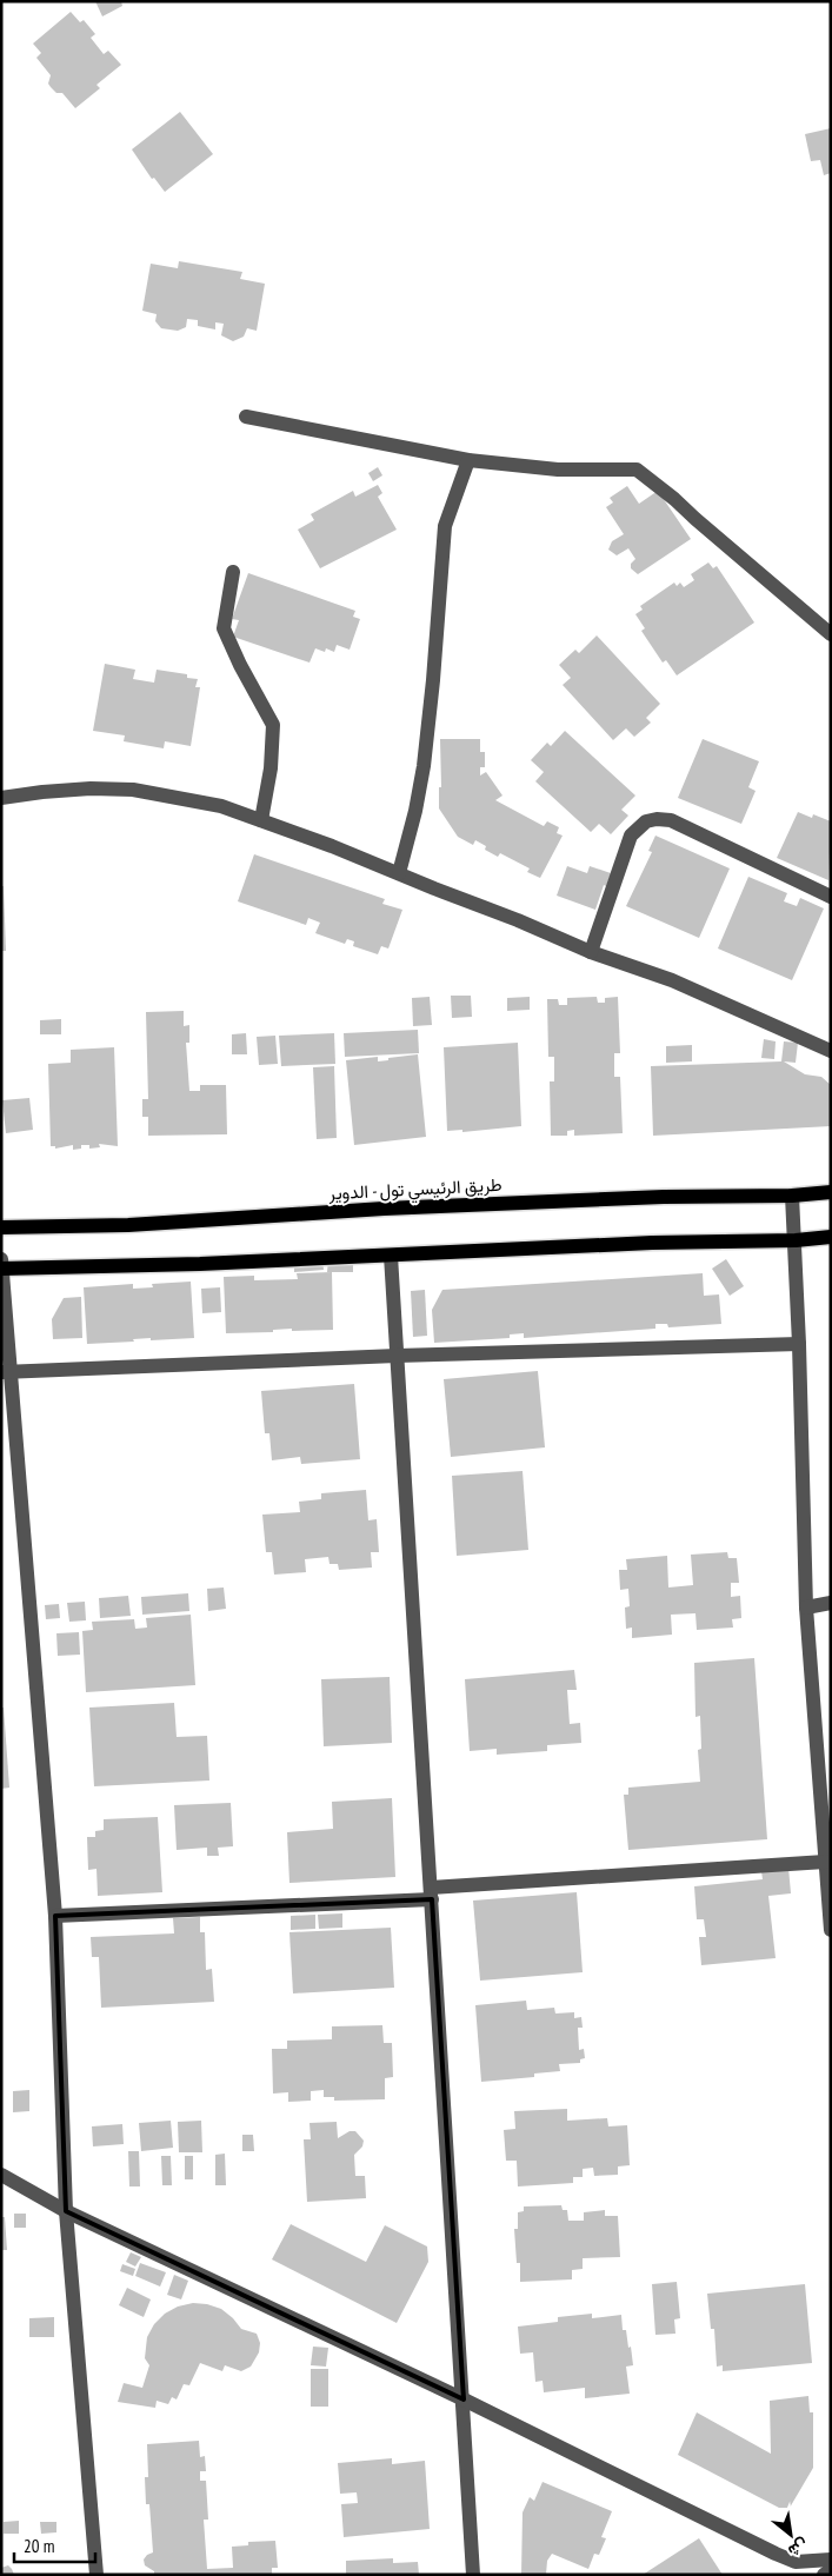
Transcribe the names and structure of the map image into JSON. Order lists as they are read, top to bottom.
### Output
{
  "streets": {
    "main road": ["طريق الرئيسي تول - الدوير"]
  },
  "scale_bar": "20 m",
  "north": "bottom right"
}
